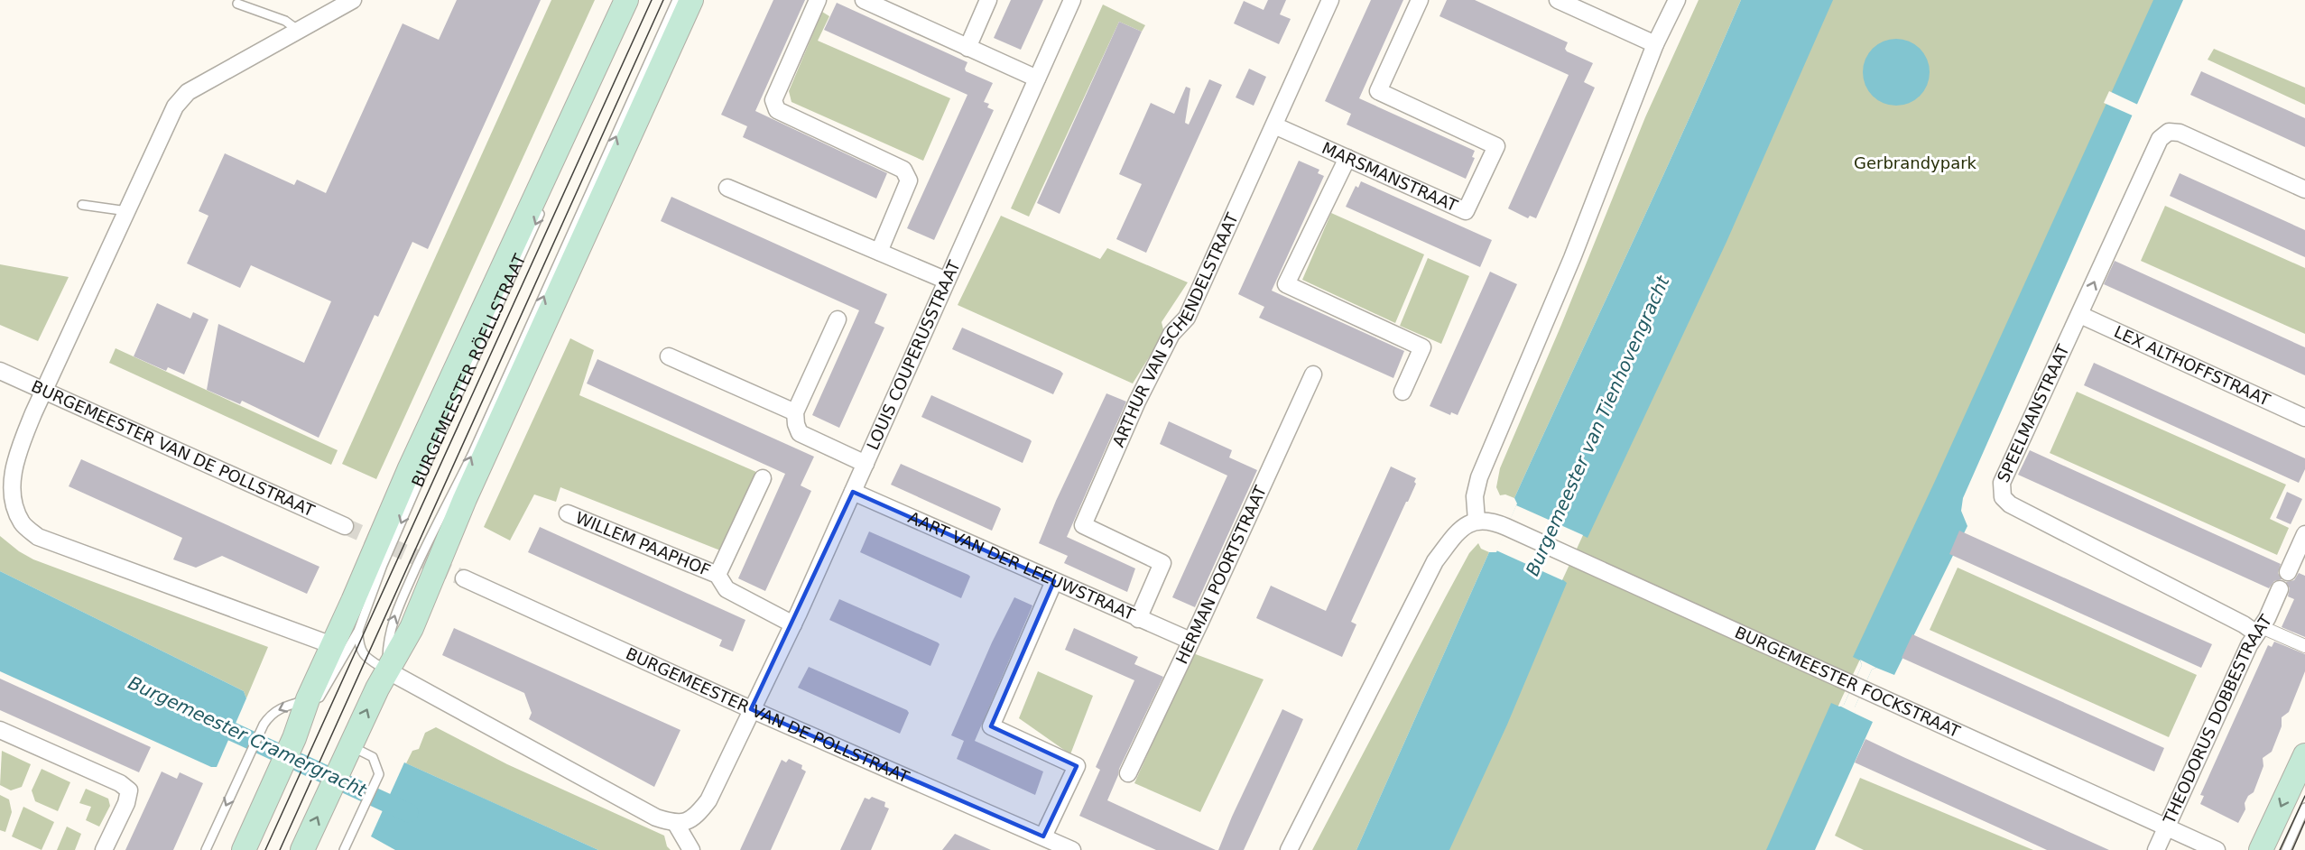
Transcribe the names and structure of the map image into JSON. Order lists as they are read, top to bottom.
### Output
{
  "streets": {
    "main road": ["BURGEMEESTER RÖELLSTRAAT"],
    "street": [
      "MARSMANSTRAAT",
      "ARTHUR VAN SCHENDELSTRAAT",
      "LOUIS COUPERUSSTRAAT",
      "LEX ALTHOFFSTRAAT",
      "SPEELMANSTRAAT",
      "BURGEMEESTER VAN DE POLLSTRAAT",
      "WILLEM PAAPHOF",
      "AART VAN DER LEEUWSTRAAT",
      "HERMAN POORTSTRAAT",
      "BURGEMEESTER FOCKSTRAAT",
      "THEODORUS DOBBESTRAAT"
    ]
  },
  "crossings": [
    ["MARSMANSTRAAT", "ARTHUR VAN SCHENDELSTRAAT"],
    ["ARTHUR VAN SCHENDELSTRAAT", "AART VAN DER LEEUWSTRAAT"],
    ["LOUIS COUPERUSSTRAAT", "BURGEMEESTER VAN DE POLLSTRAAT"],
    ["LOUIS COUPERUSSTRAAT", "WILLEM PAAPHOF"],
    ["LOUIS COUPERUSSTRAAT", "AART VAN DER LEEUWSTRAAT"],
    ["LEX ALTHOFFSTRAAT", "SPEELMANSTRAAT"],
    ["SPEELMANSTRAAT", "THEODORUS DOBBESTRAAT"],
    ["AART VAN DER LEEUWSTRAAT", "HERMAN POORTSTRAAT"],
    ["BURGEMEESTER FOCKSTRAAT", "THEODORUS DOBBESTRAAT"]
  ],
  "water": ["Burgemeester van Tienhovengracht", "Burgemeester Cramergracht"],
  "parks": ["Gerbrandypark"]
}
